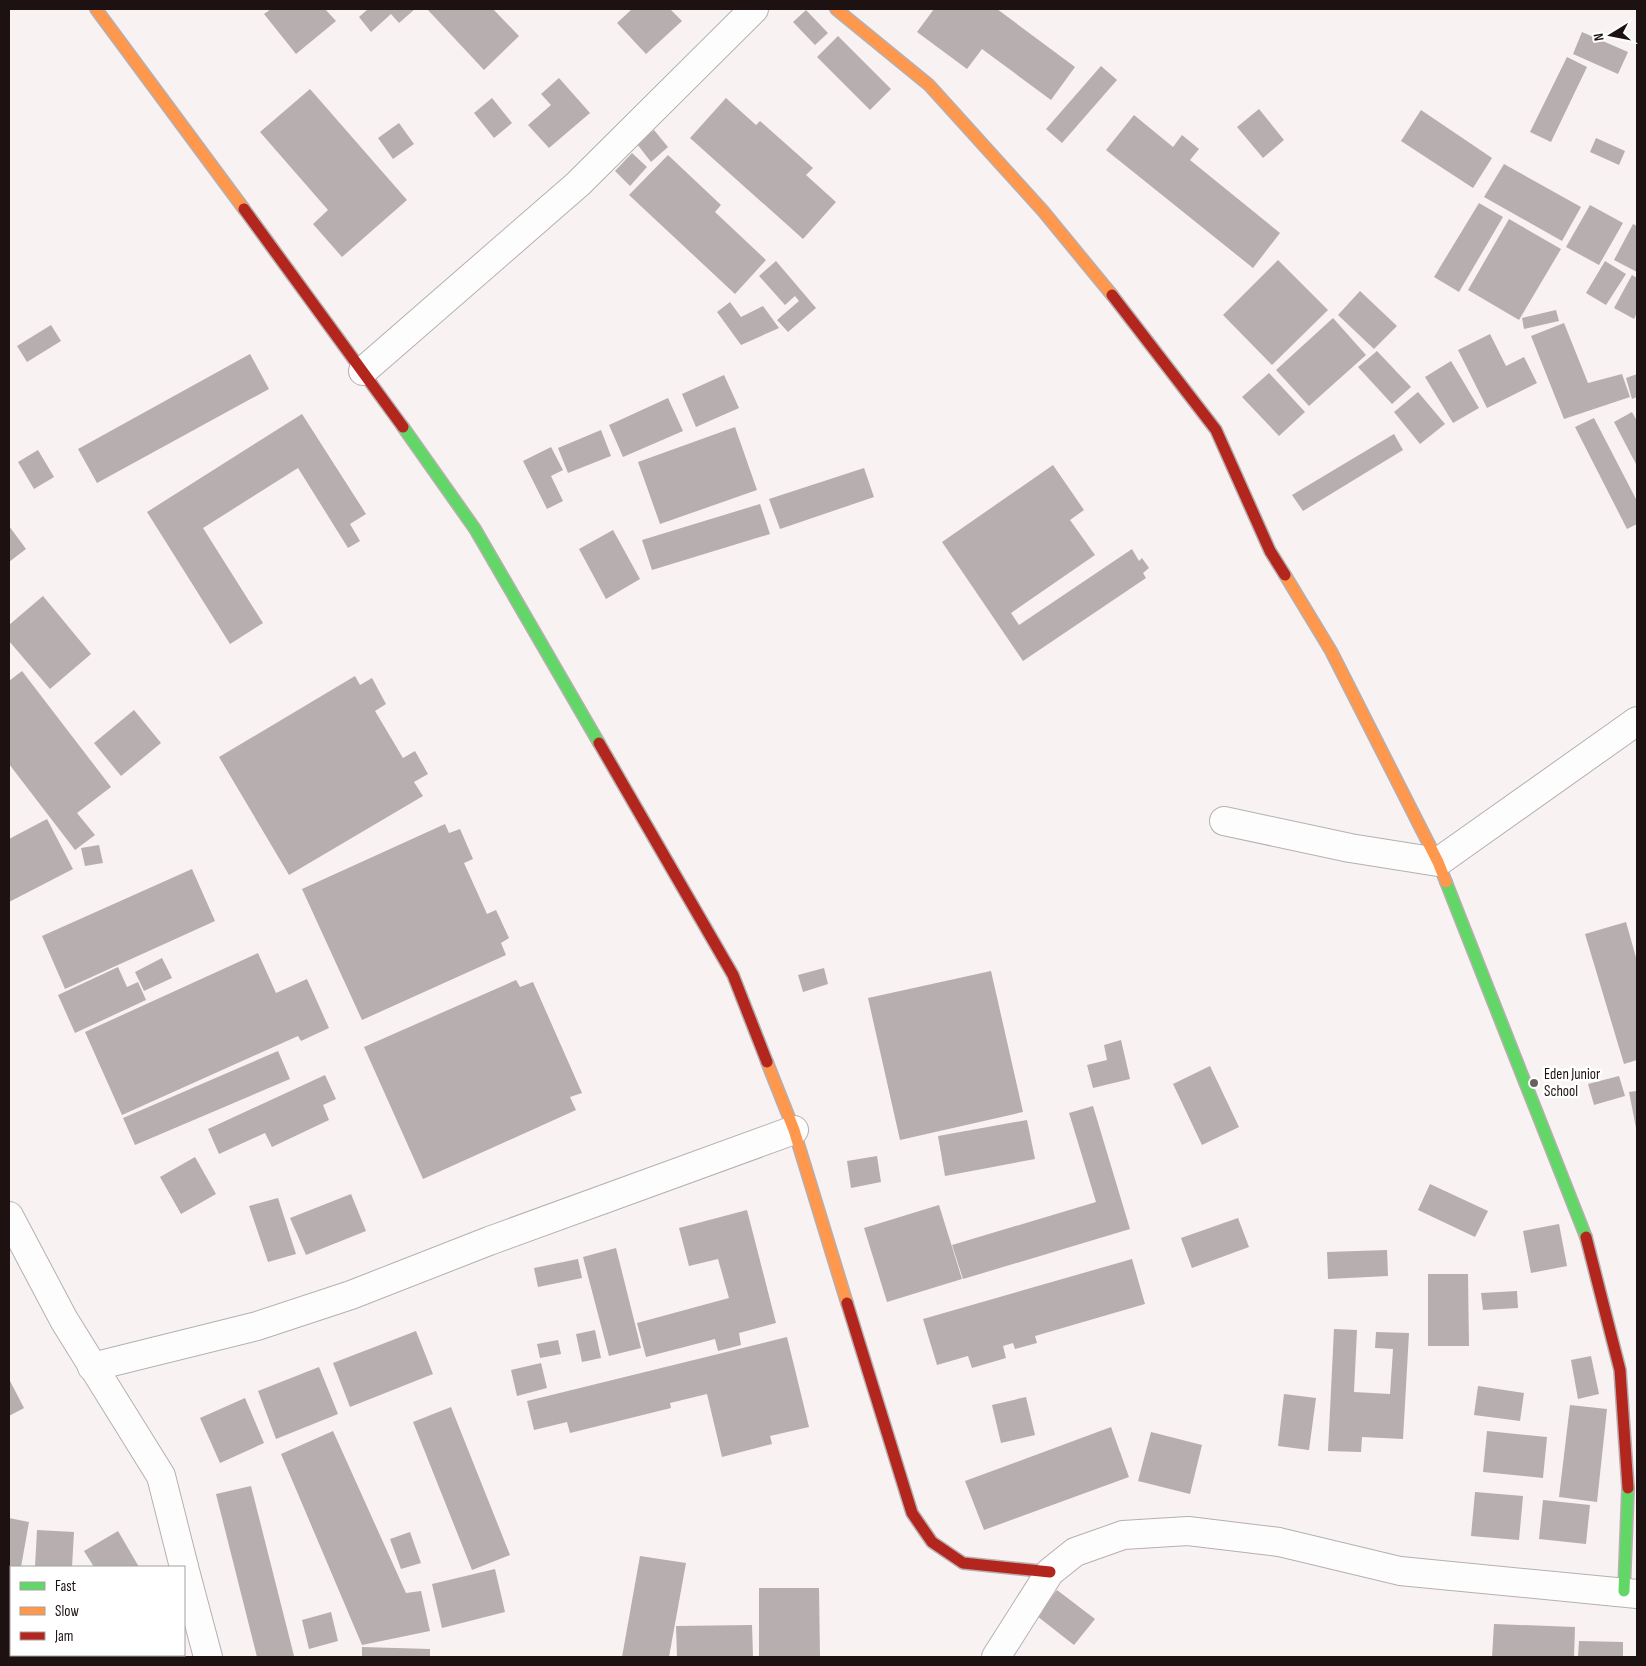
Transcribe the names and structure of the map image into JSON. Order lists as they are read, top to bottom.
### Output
{
  "places": ["Eden Junior School"],
  "legend": ["Fast", "Slow", "Jam"],
  "north": "left"
}
